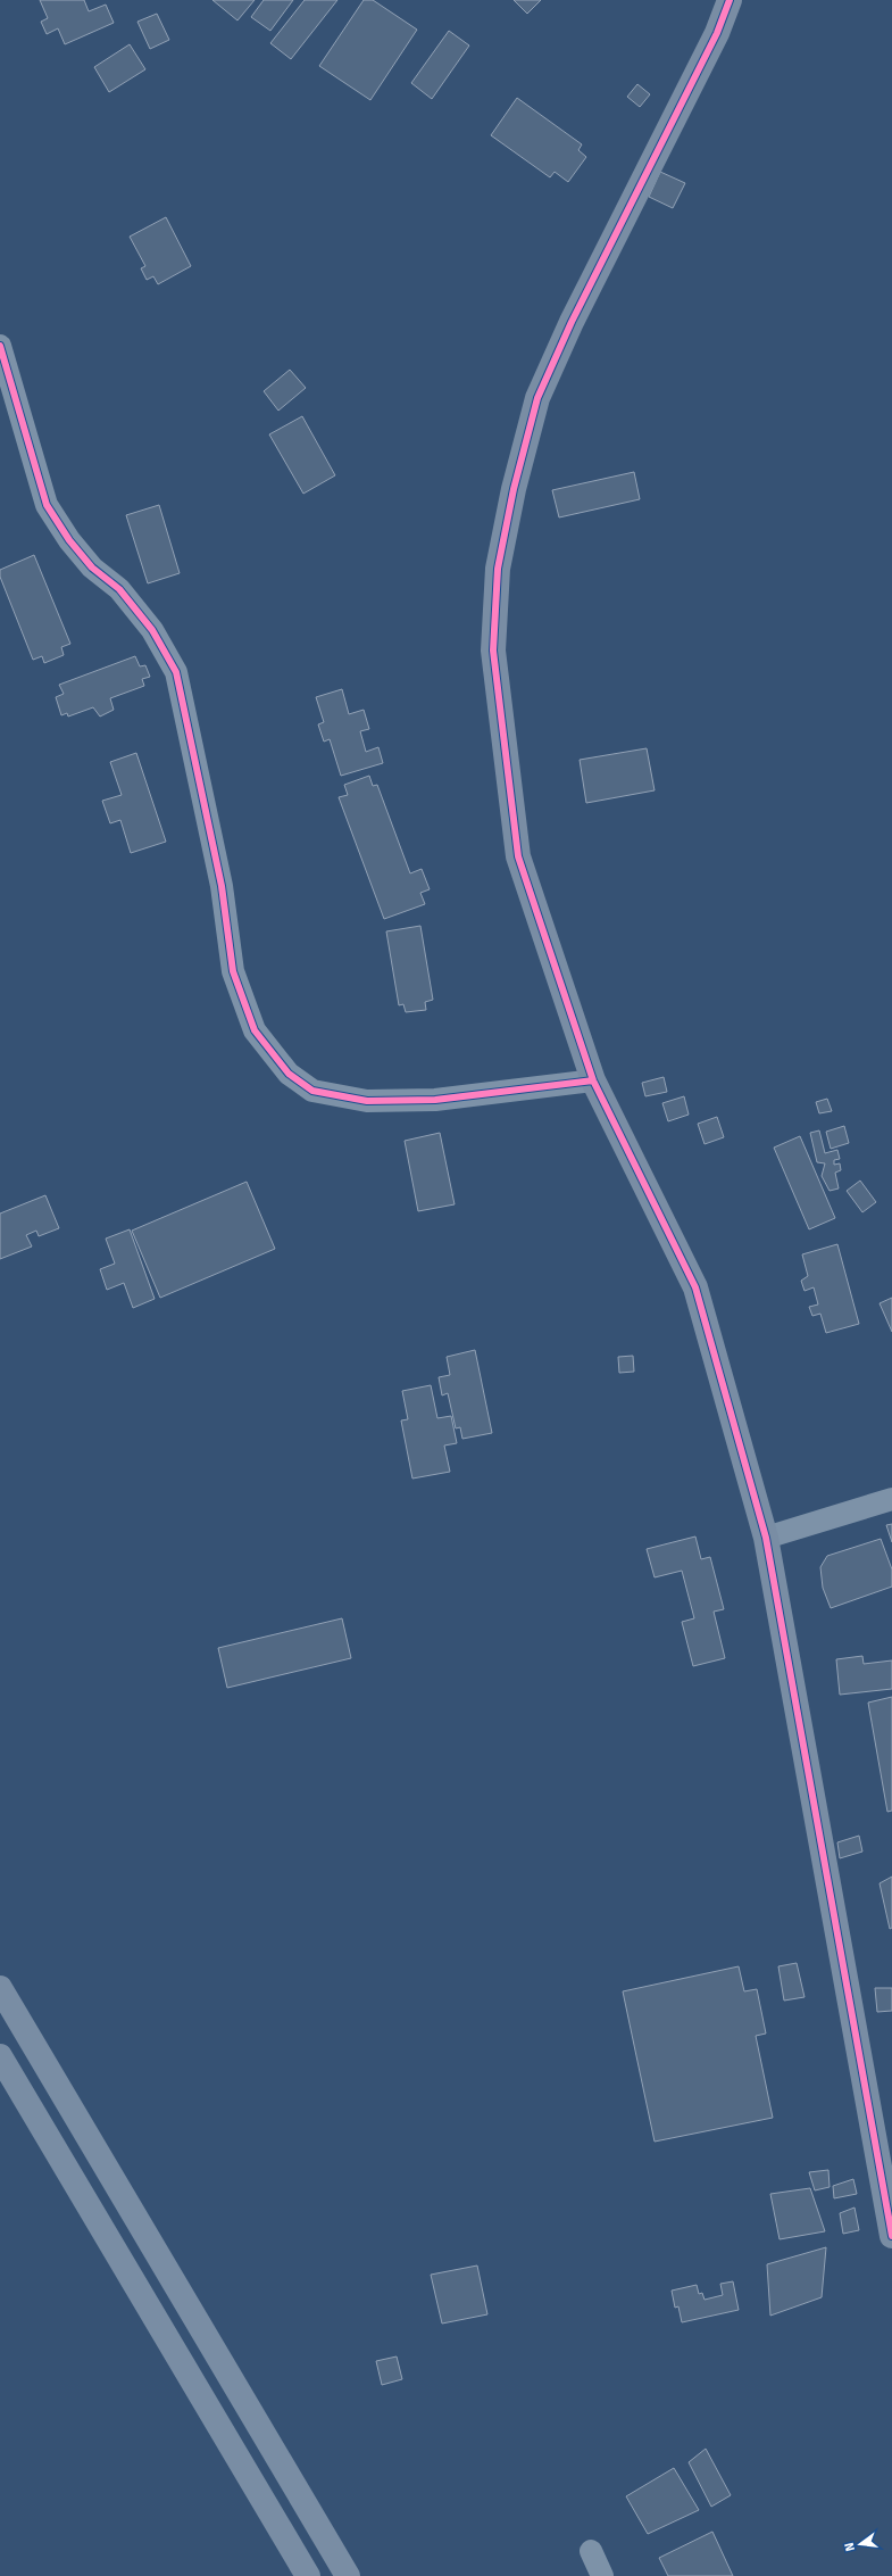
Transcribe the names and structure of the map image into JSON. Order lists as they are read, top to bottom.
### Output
{
  "north": "left"
}
